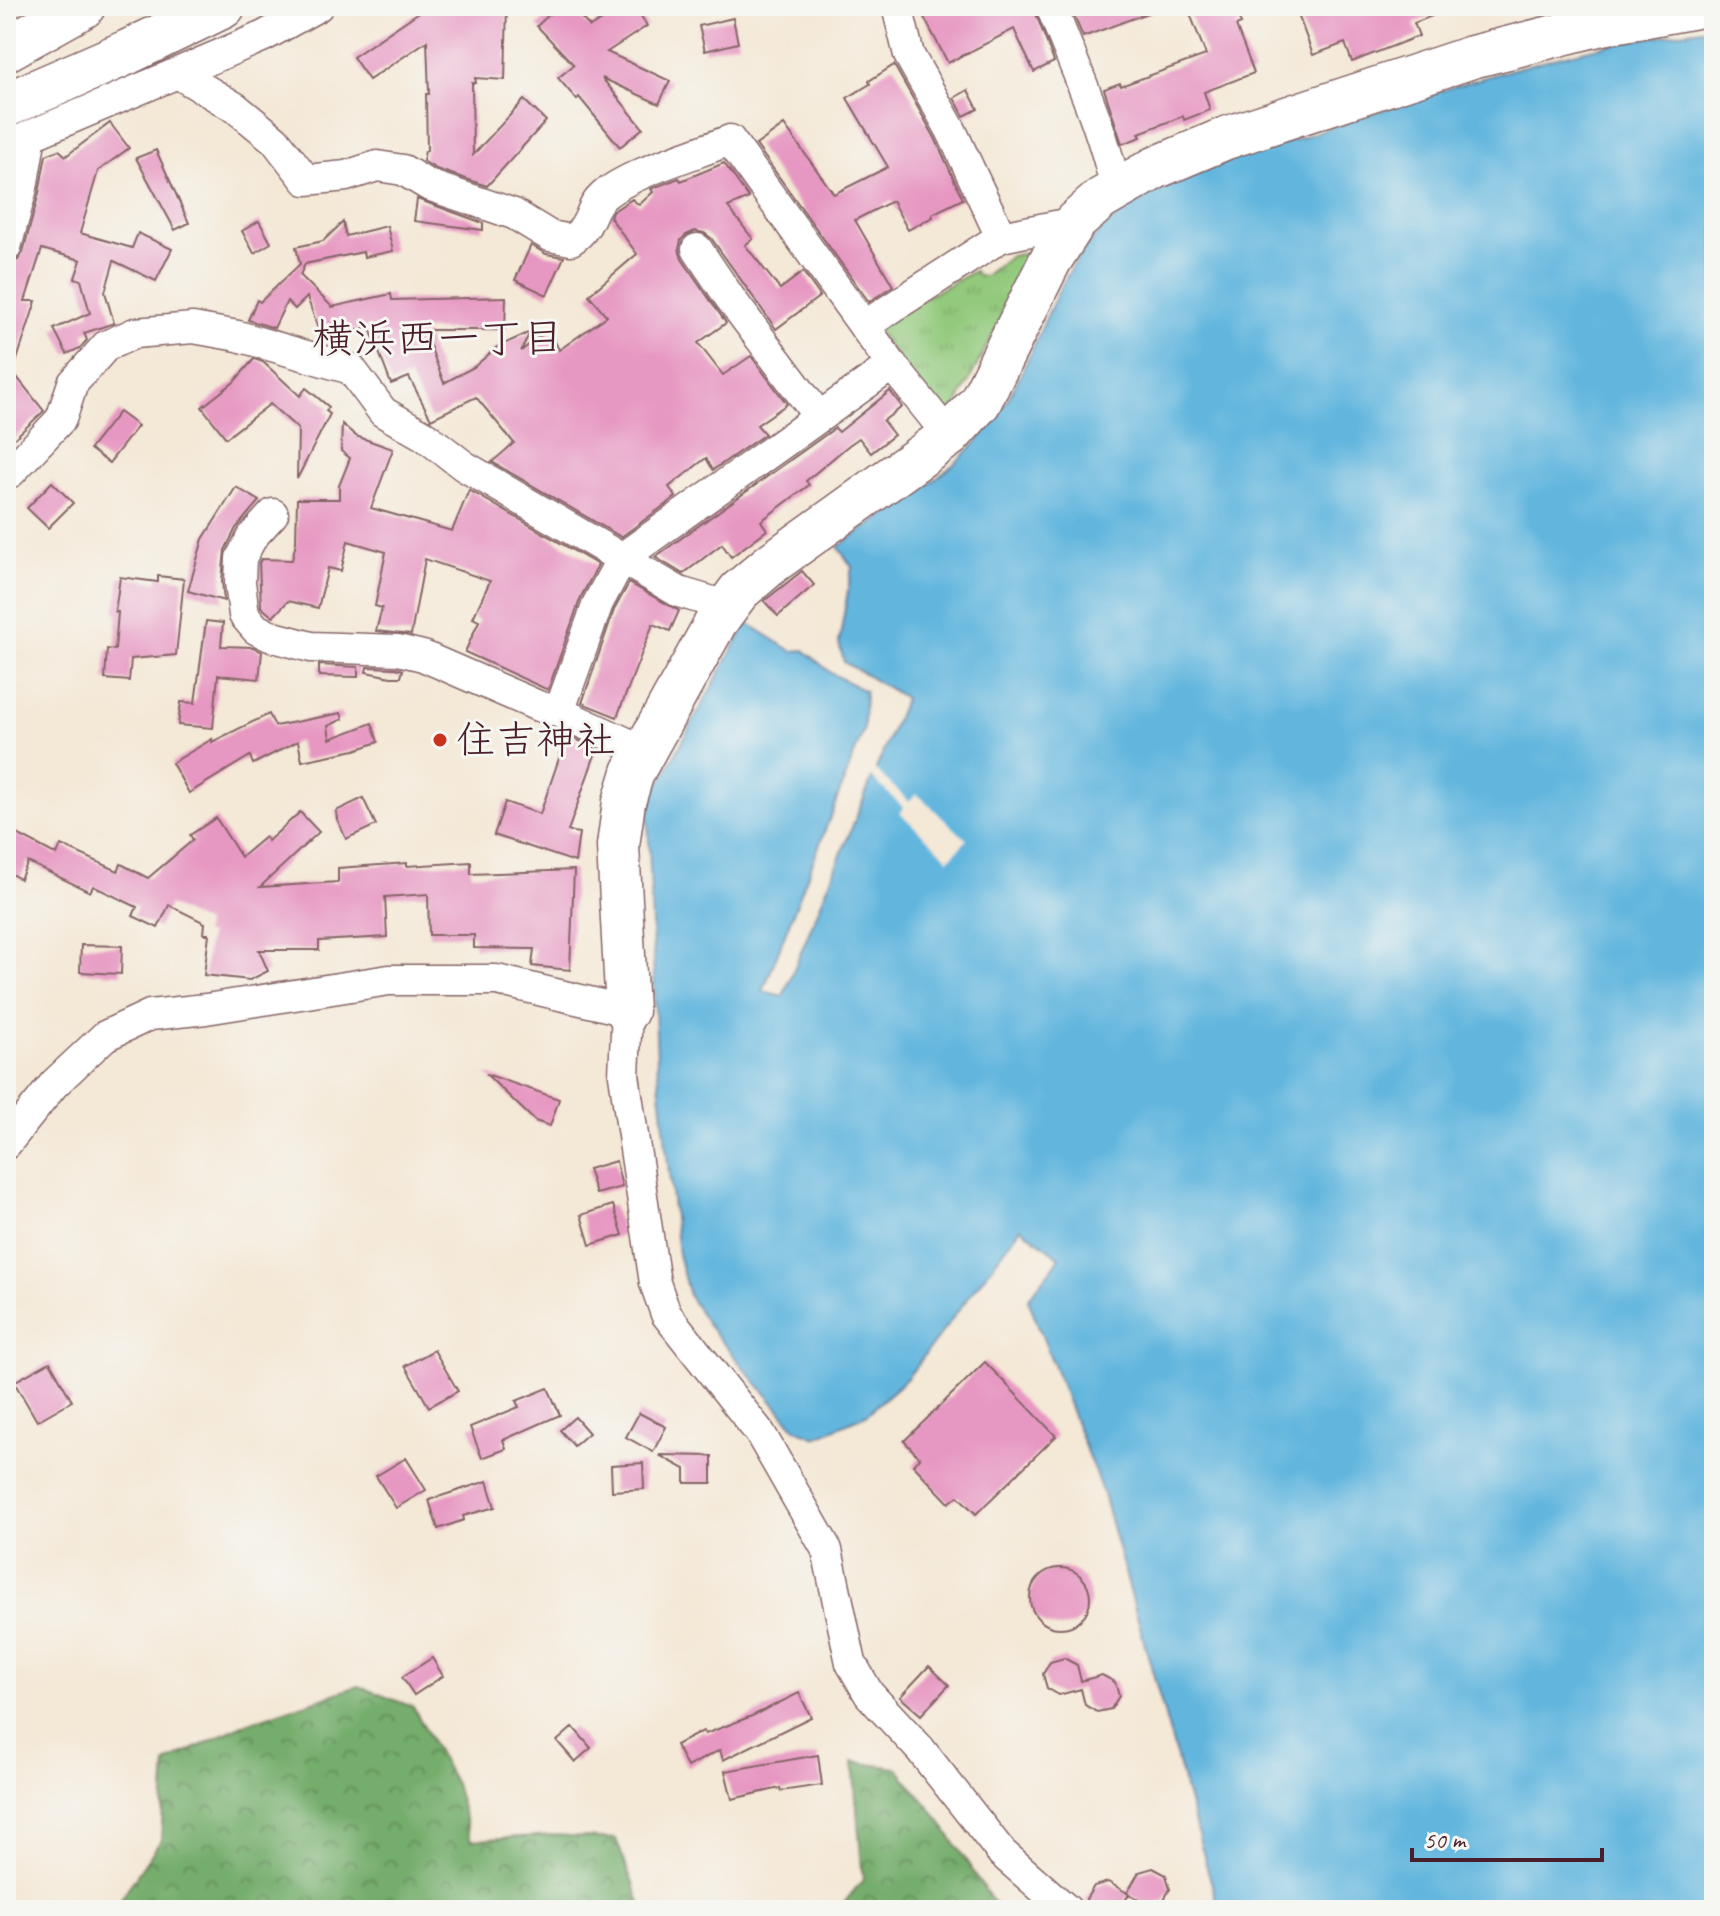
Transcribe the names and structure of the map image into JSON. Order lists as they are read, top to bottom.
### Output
{
  "districts": ["横浜西一丁目"],
  "places": ["住吉神社"],
  "scale_bar": "50 m"
}
